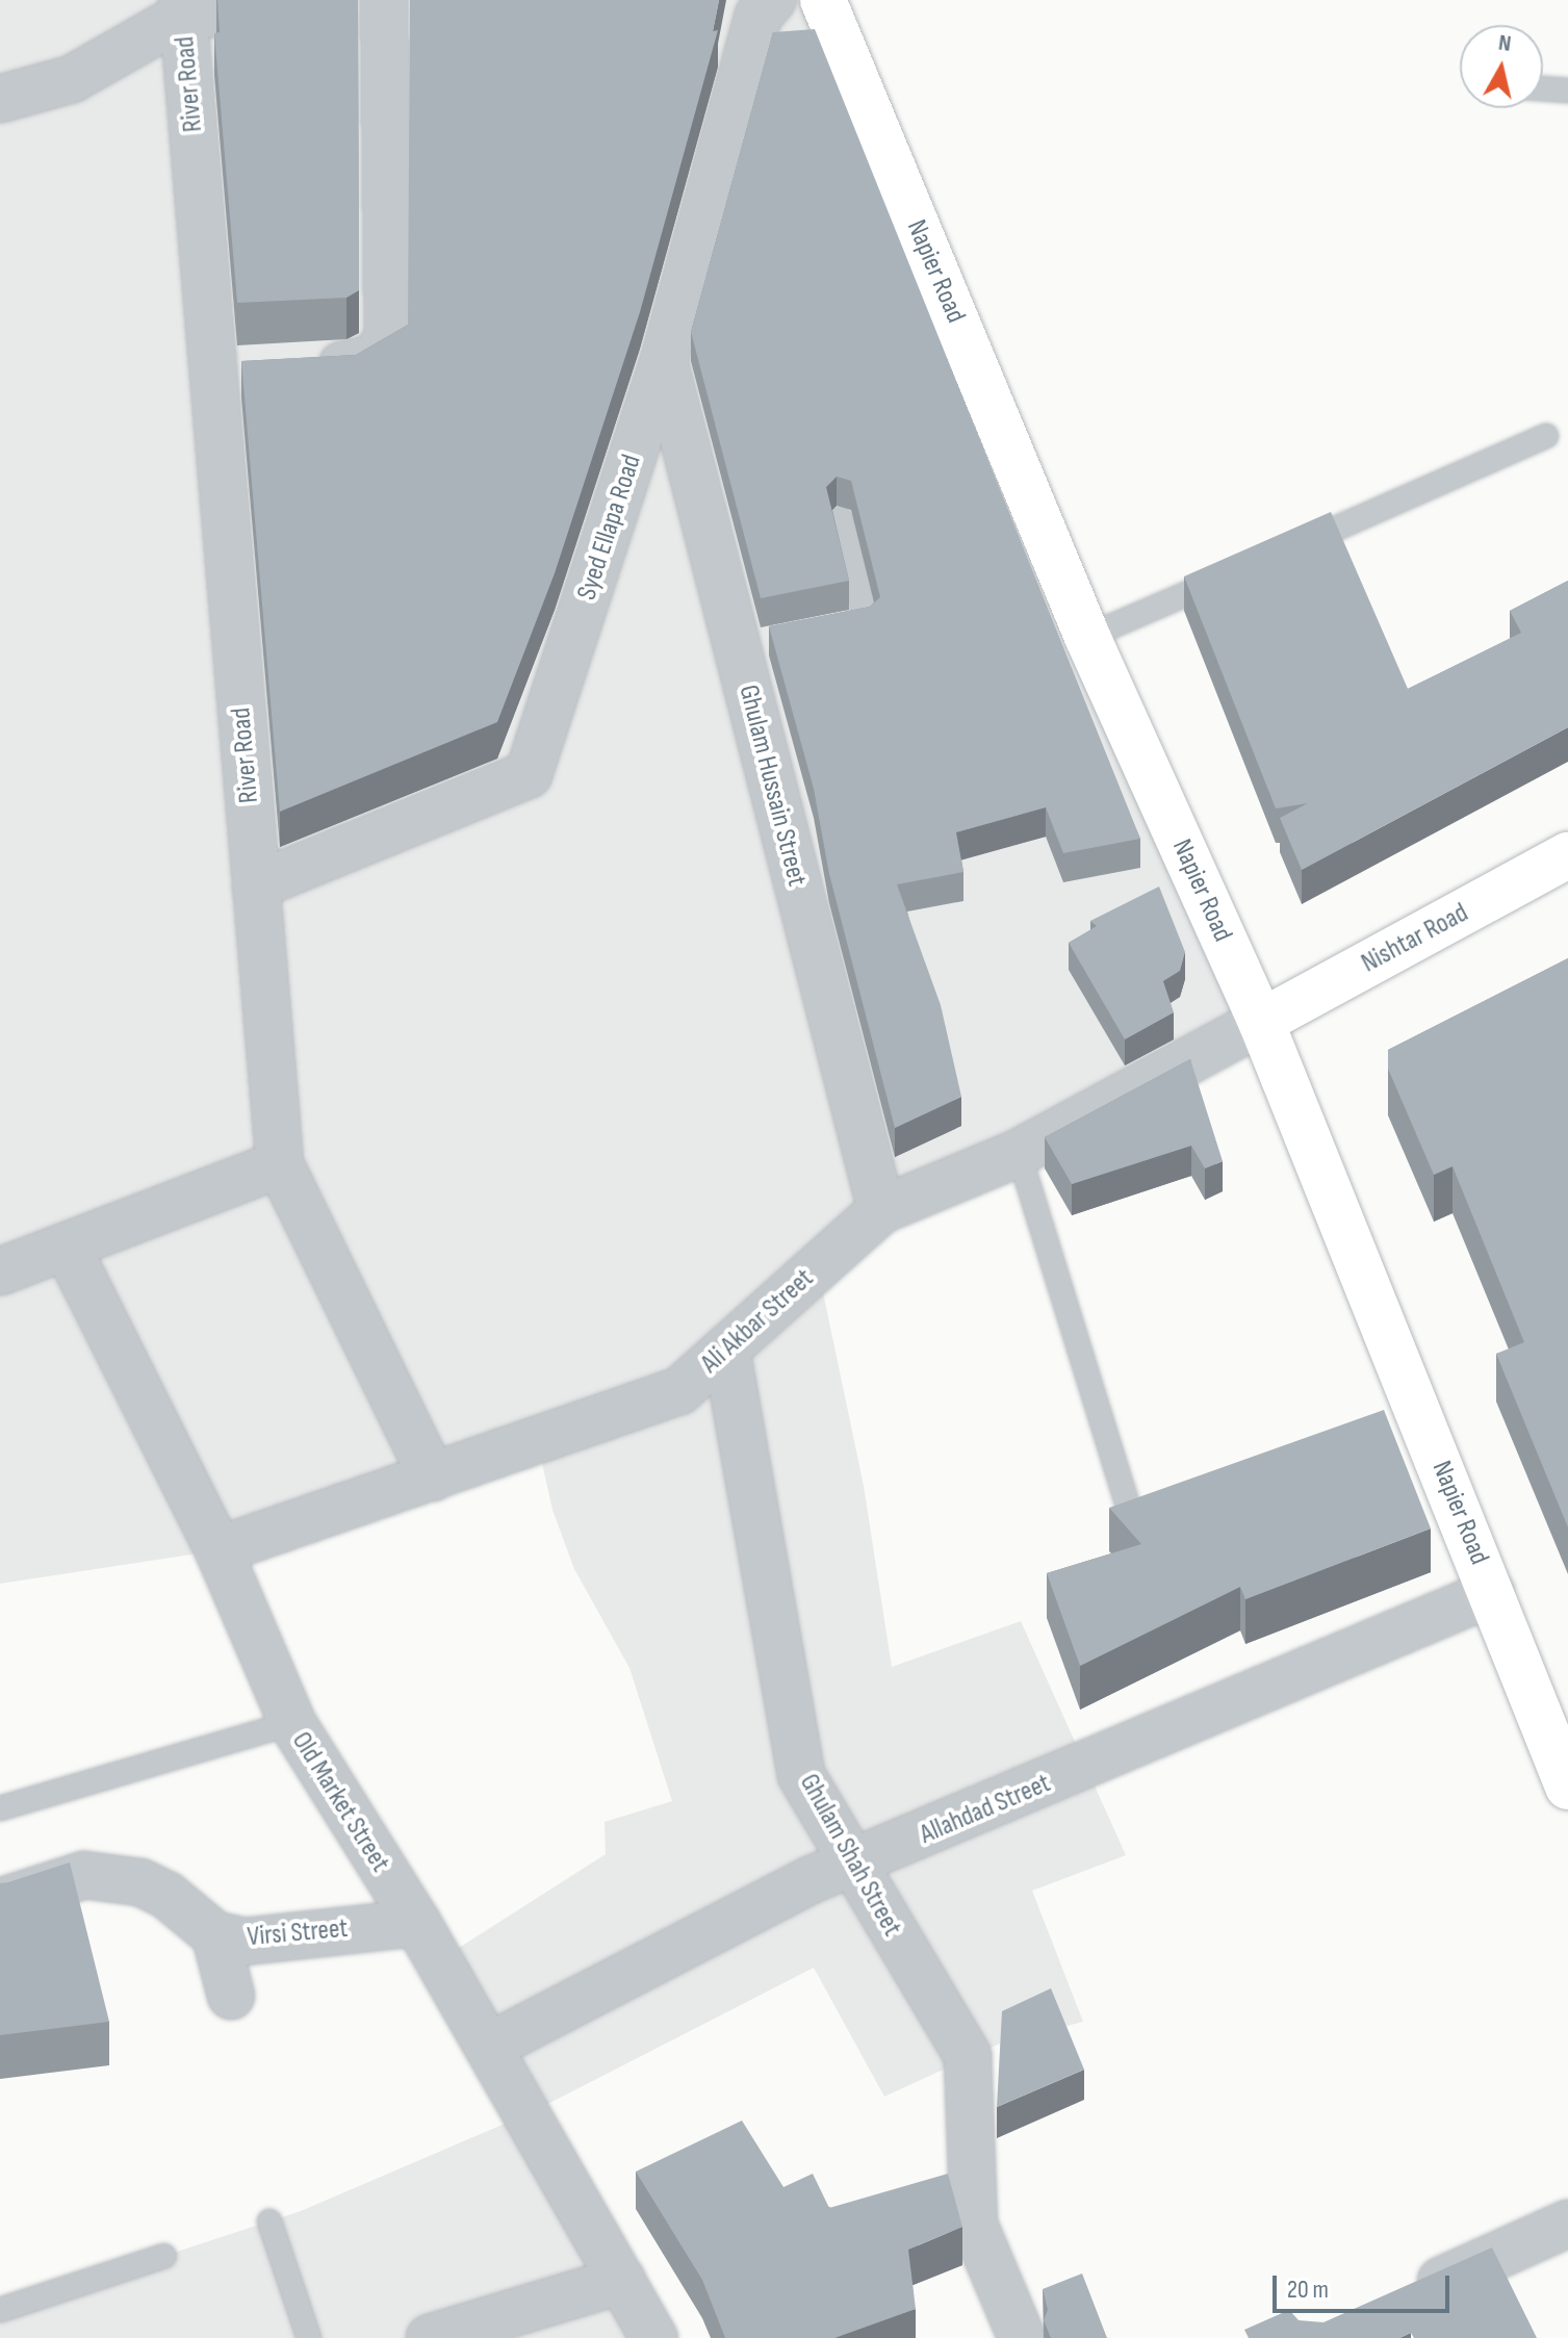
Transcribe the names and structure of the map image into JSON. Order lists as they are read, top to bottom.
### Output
{
  "streets": {
    "main road": ["Napier Road", "Nishtar Road"],
    "street": [
      "River Road",
      "Syed Ellapa Road",
      "Ghulam Hussain Street",
      "Ali Akbar Street",
      "Old Market Street",
      "Allahdad Street",
      "Ghulam Shah Street",
      "Virsi Street"
    ]
  },
  "crossings": [
    ["River Road", "Syed Ellapa Road"],
    ["River Road", "Ali Akbar Street"],
    ["Napier Road", "Nishtar Road"],
    ["Napier Road", "Ali Akbar Street"],
    ["Napier Road", "Allahdad Street"],
    ["Syed Ellapa Road", "Ghulam Hussain Street"],
    ["Ghulam Hussain Street", "Ali Akbar Street"],
    ["Nishtar Road", "Ali Akbar Street"],
    ["Ali Akbar Street", "Old Market Street"],
    ["Ali Akbar Street", "Ghulam Shah Street"],
    ["Old Market Street", "Allahdad Street"],
    ["Old Market Street", "Virsi Street"],
    ["Allahdad Street", "Ghulam Shah Street"]
  ],
  "scale_bar": "20 m",
  "north": "top"
}
